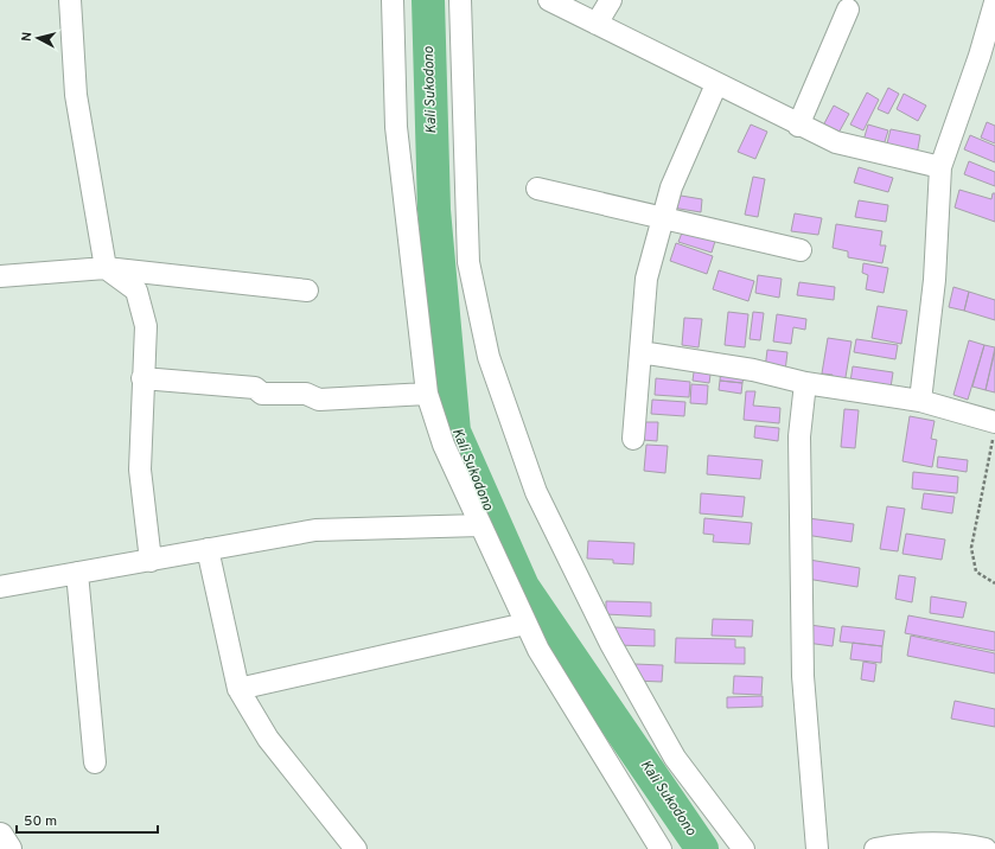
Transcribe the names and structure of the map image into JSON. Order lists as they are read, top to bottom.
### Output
{
  "water": ["Kali Sukodono"],
  "scale_bar": "50 m",
  "north": "left"
}
